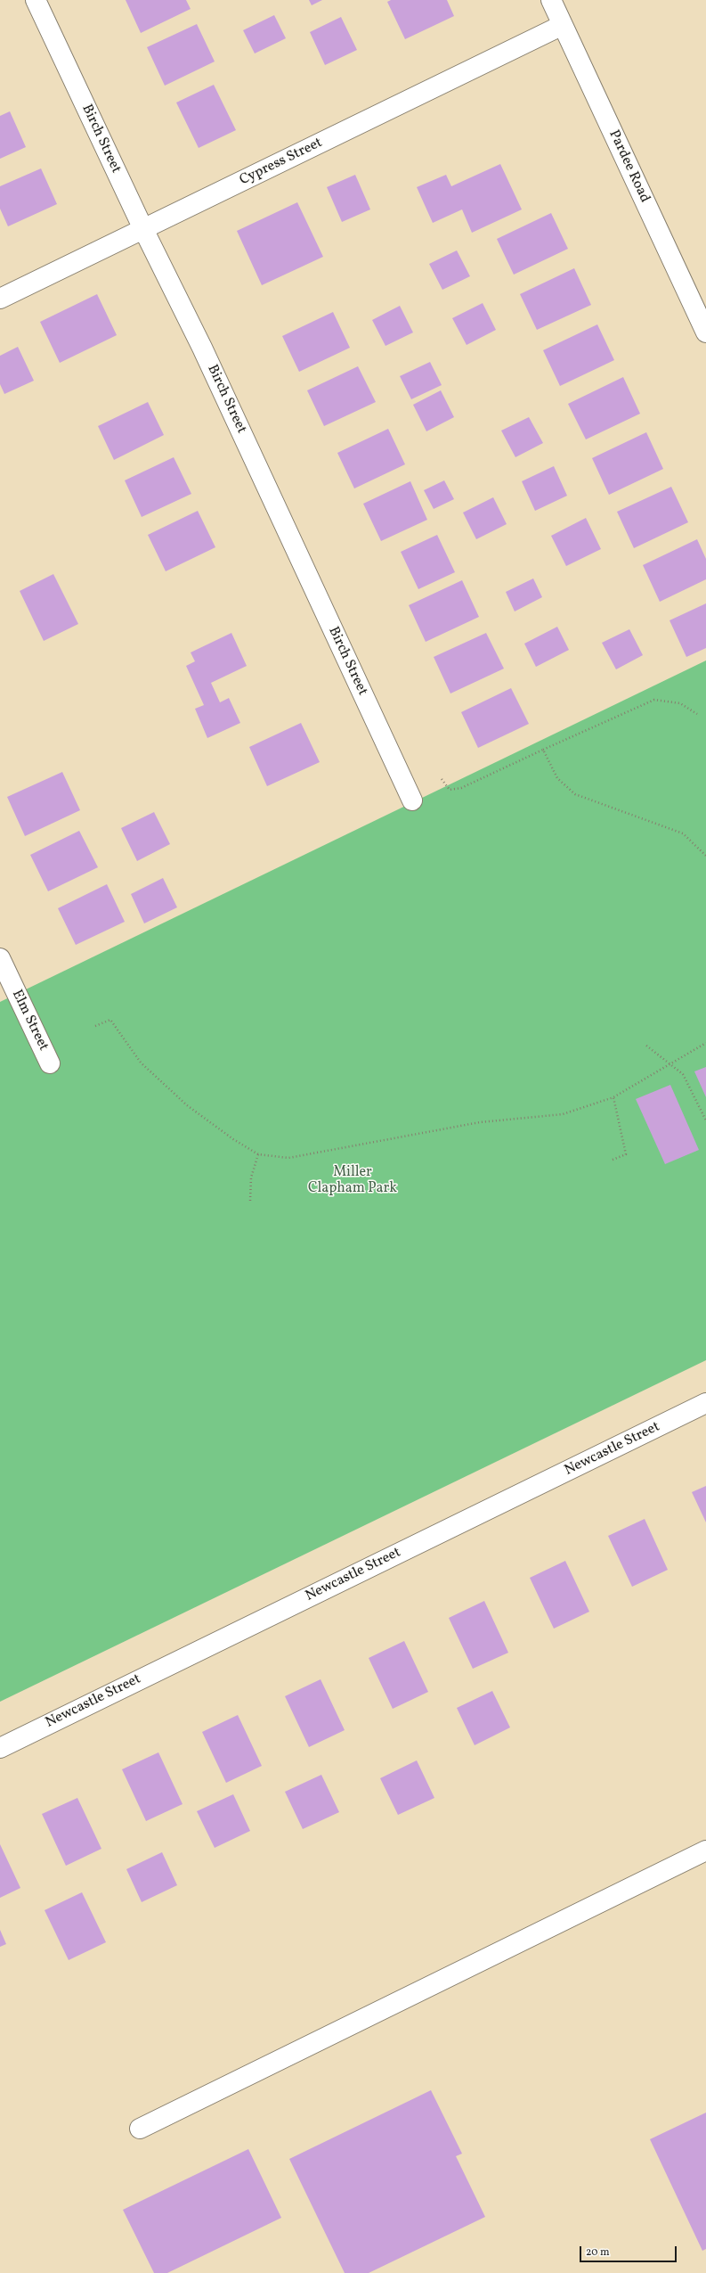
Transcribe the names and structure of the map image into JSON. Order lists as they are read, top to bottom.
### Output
{
  "streets": {
    "street": [
      "Birch Street",
      "Cypress Street",
      "Pardee Road",
      "Elm Street",
      "Newcastle Street"
    ]
  },
  "crossings": [
    ["Birch Street", "Cypress Street"],
    ["Cypress Street", "Pardee Road"]
  ],
  "parks": ["Miller Clapham Park"],
  "scale_bar": "20 m"
}
